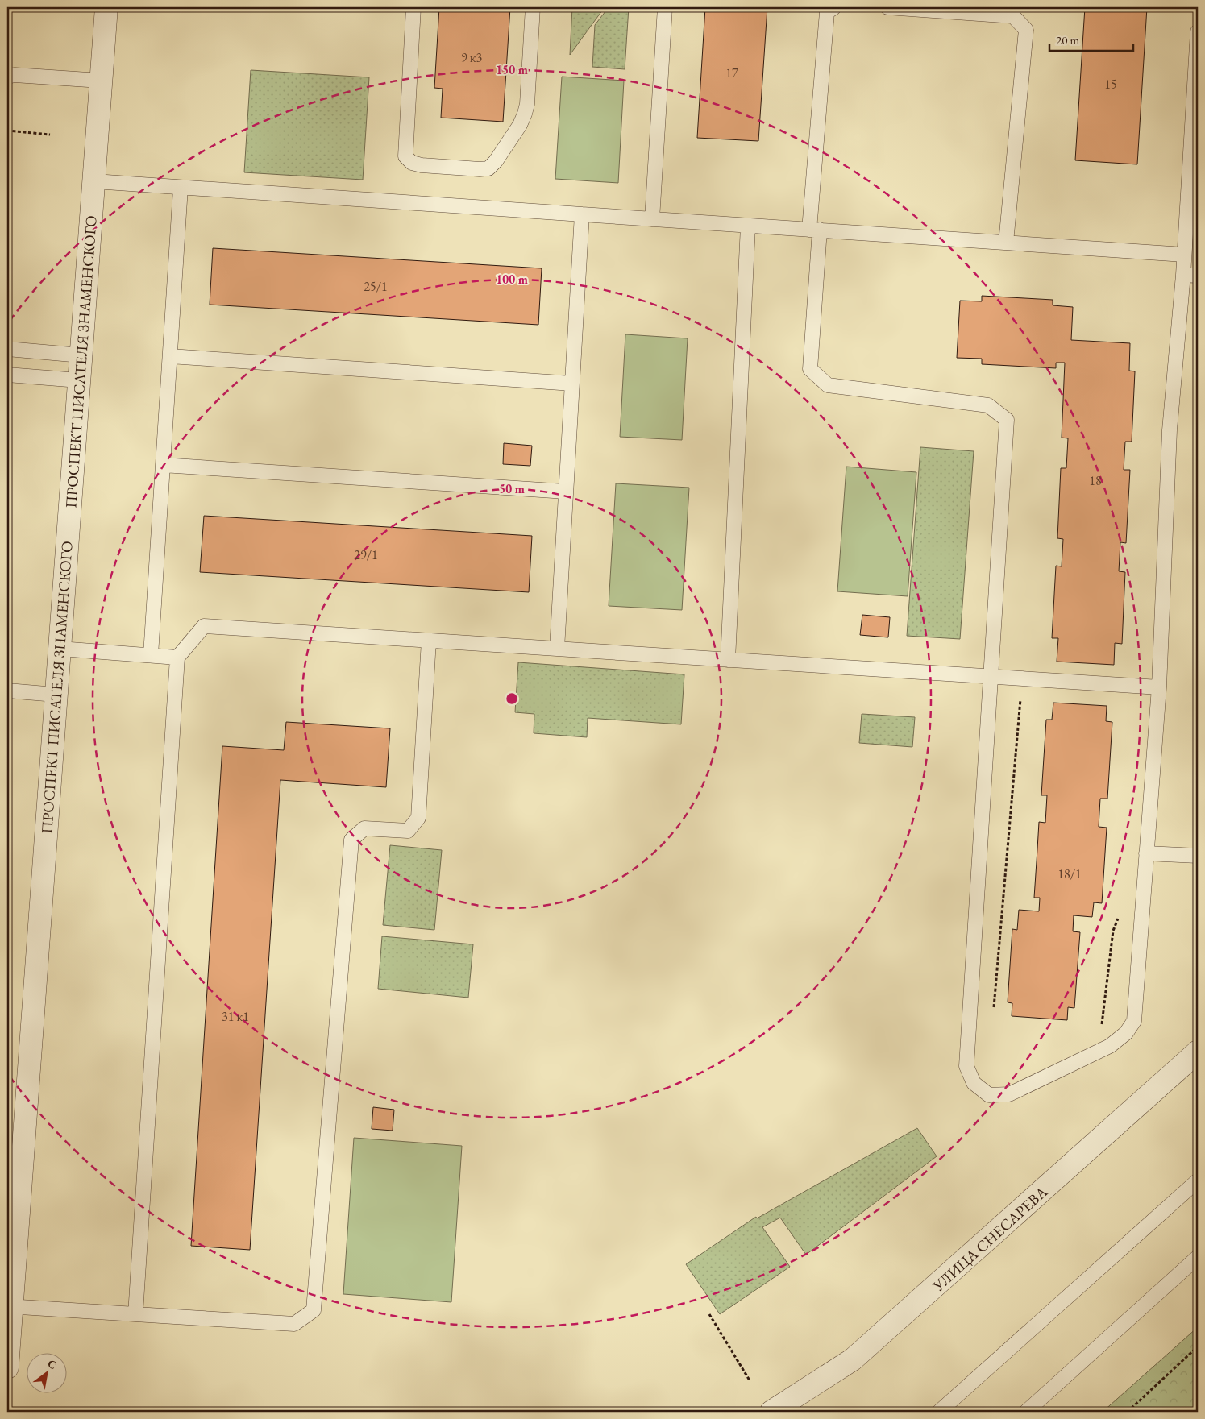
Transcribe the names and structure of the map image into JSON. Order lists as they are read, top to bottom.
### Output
{
  "streets": {
    "street": ["ПРОСПЕКТ ПИСАТЕЛЯ ЗНАМЕНСКОГО", "УЛИЦА СНЕСАРЕВА"]
  },
  "house_numbers": [
    "9 к3",
    "17",
    "15",
    "25/1",
    "18",
    "29/1",
    "18/1",
    "31 к1"
  ],
  "scale_bar": "20 m",
  "north": "top right",
  "rings": ["150 m", "100 m", "50 m"]
}
